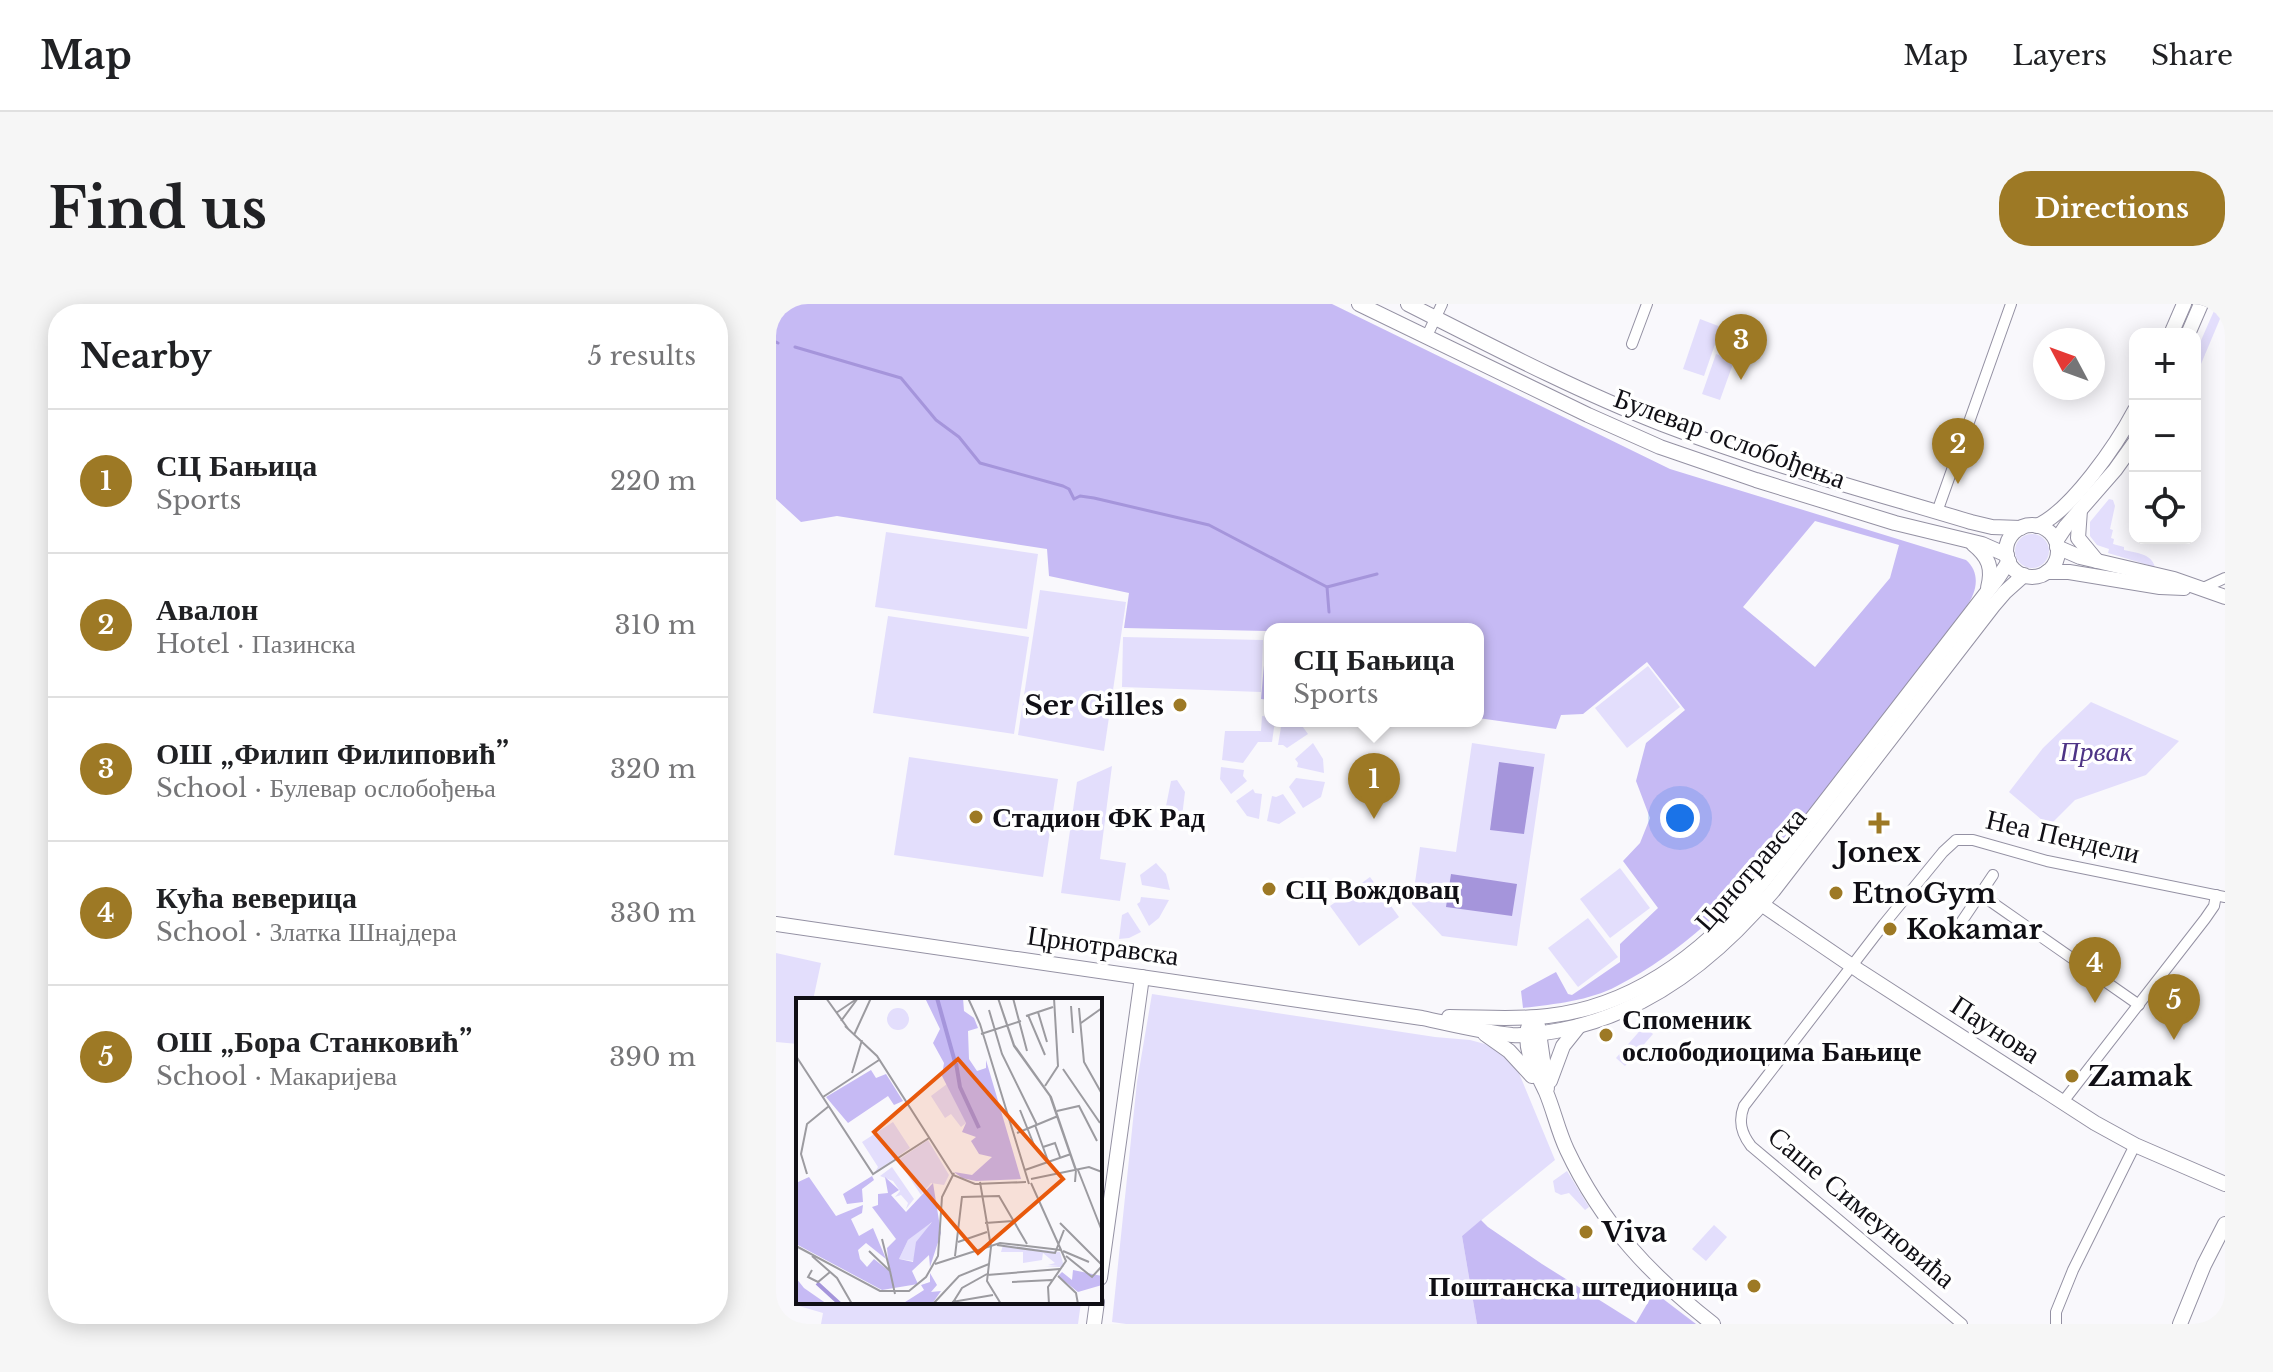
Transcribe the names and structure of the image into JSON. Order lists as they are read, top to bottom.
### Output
{
  "streets": {
    "main road": ["Булевар ослобођења", "Црнотравска", "Паунова"],
    "street": ["Неа Пендели", "Саше Симеуновића"]
  },
  "crossings": [
    ["Булевар ослобођења", "Црнотравска"],
    ["Неа Пендели", "Паунова"],
    ["Неа Пендели", "Саше Симеуновића"],
    ["Црнотравска", "Паунова"],
    ["Паунова", "Саше Симеуновића"]
  ],
  "parks": ["Првак"],
  "places": {
    "other": [
      "Ser Gilles",
      "Стадион ФК Рад",
      "СЦ Вождовац",
      "EtnoGym",
      "Kokamar",
      "Споменик ослободиоцима Бањице",
      "Zamak",
      "Viva",
      "Поштанска штедионица"
    ],
    "health": ["Jonex"]
  },
  "north": "top left",
  "page": {
    "header": "Map",
    "nav": ["Map", "Layers", "Share"],
    "buttons": "Directions",
    "title": "Find us",
    "heading": ["Nearby", "5 results"],
    "pins": [
      "3",
      "2",
      "1",
      "4",
      "5"
    ],
    "map_buttons": ["+", "−"],
    "list": [
      {
        "mark": "1",
        "name": "СЦ Бањица",
        "note": "Sports",
        "value": "220 m"
      },
      {
        "mark": "2",
        "name": "Авалон",
        "note": "Hotel · Пазинска",
        "value": "310 m"
      },
      {
        "mark": "3",
        "name": "ОШ „Филип Филиповић”",
        "note": "School · Булевар ослобођења",
        "value": "320 m"
      },
      {
        "mark": "4",
        "name": "Кућа веверица",
        "note": "School · Златка Шнајдера",
        "value": "330 m"
      },
      {
        "mark": "5",
        "name": "ОШ „Бора Станковић”",
        "note": "School · Макаријева",
        "value": "390 m"
      }
    ],
    "popup": ["СЦ Бањица", "Sports"]
  }
}
